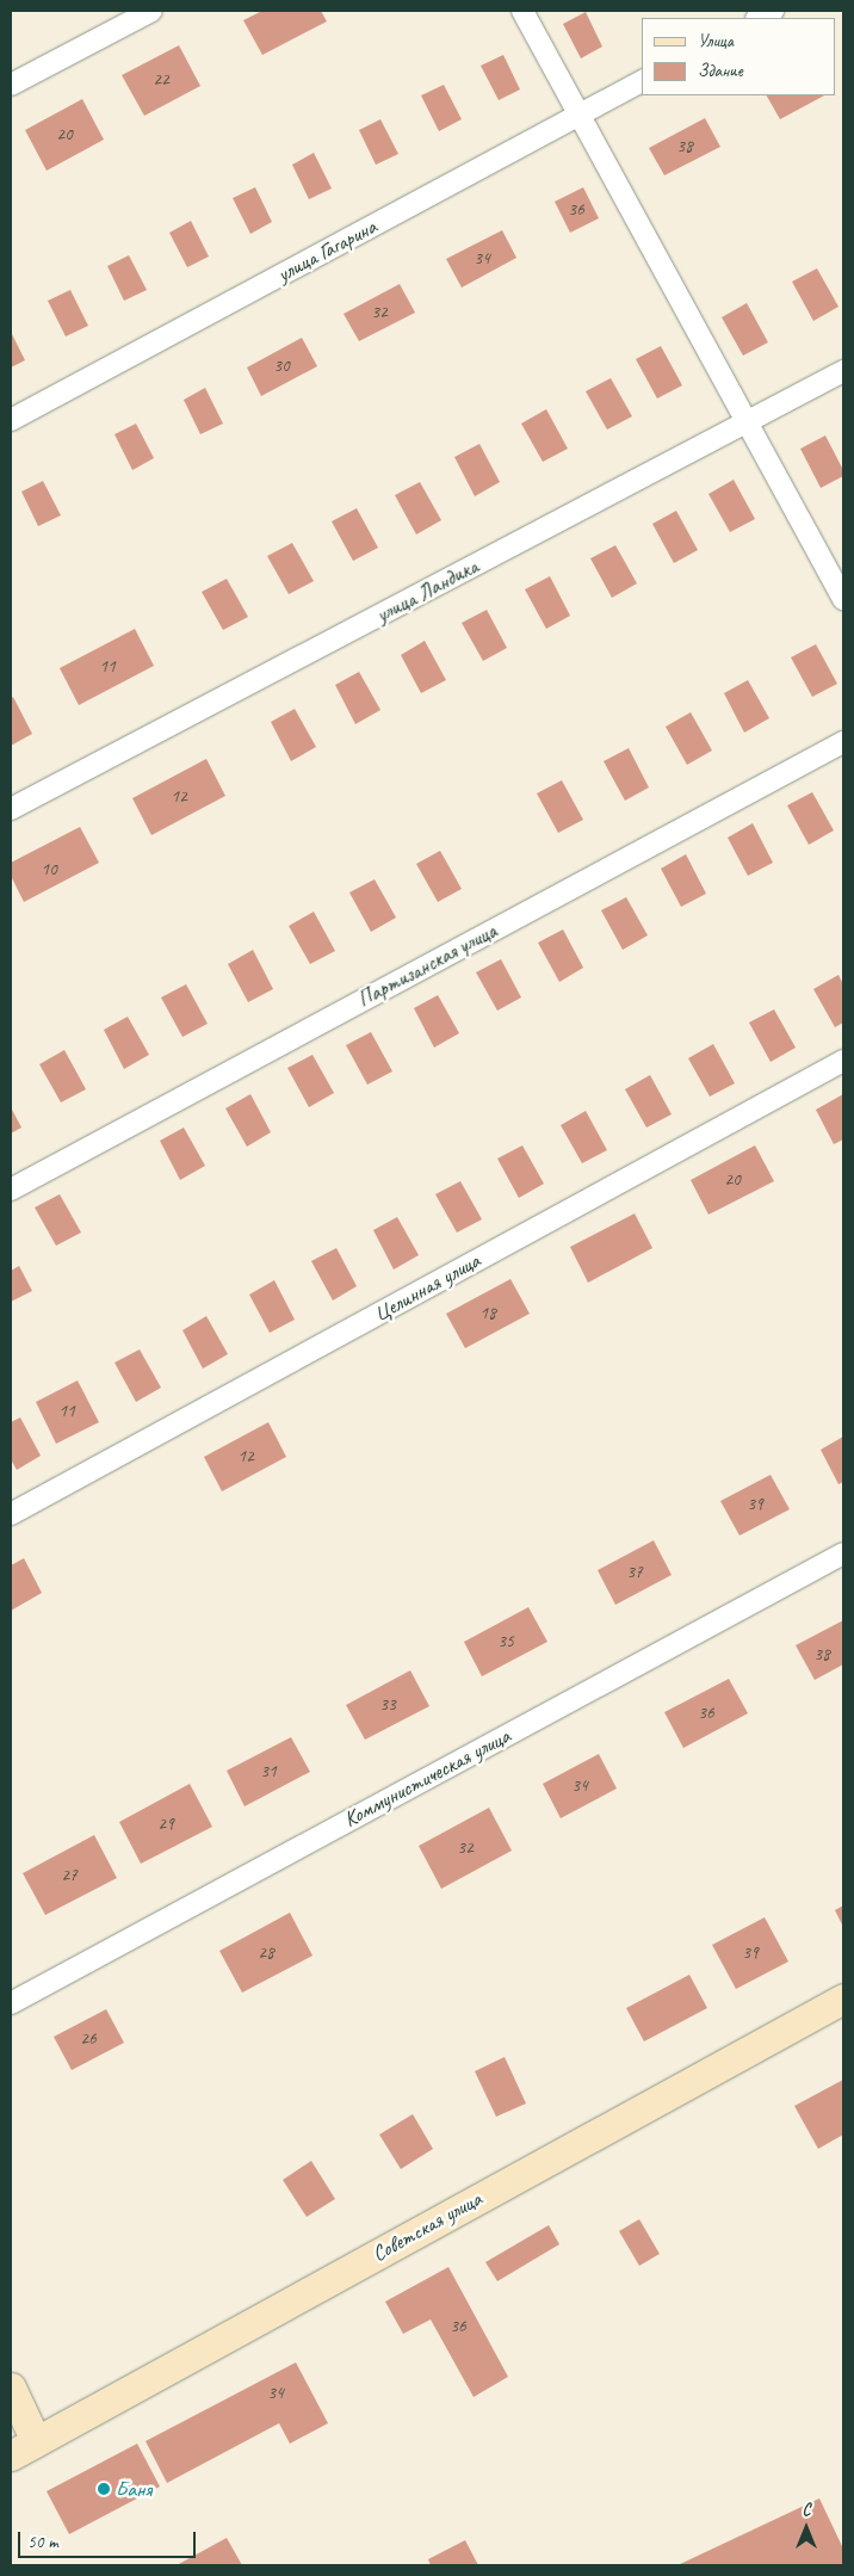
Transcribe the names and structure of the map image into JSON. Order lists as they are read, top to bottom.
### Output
{
  "streets": {
    "street": [
      "улица Гагарина",
      "улица Ландика",
      "Партизанская улица",
      "Целинная улица",
      "Коммунистическая улица",
      "Советская улица"
    ]
  },
  "places": ["Баня"],
  "house_numbers": [
    "22",
    "20",
    "38",
    "36",
    "34",
    "32",
    "30",
    "11",
    "12",
    "10",
    "20",
    "18",
    "11",
    "12",
    "39",
    "37",
    "35",
    "38",
    "33",
    "36",
    "31",
    "34",
    "29",
    "32",
    "27",
    "28",
    "39",
    "26",
    "36",
    "34"
  ],
  "legend": ["Улица", "Здание"],
  "scale_bar": "50 m",
  "north": "top"
}
